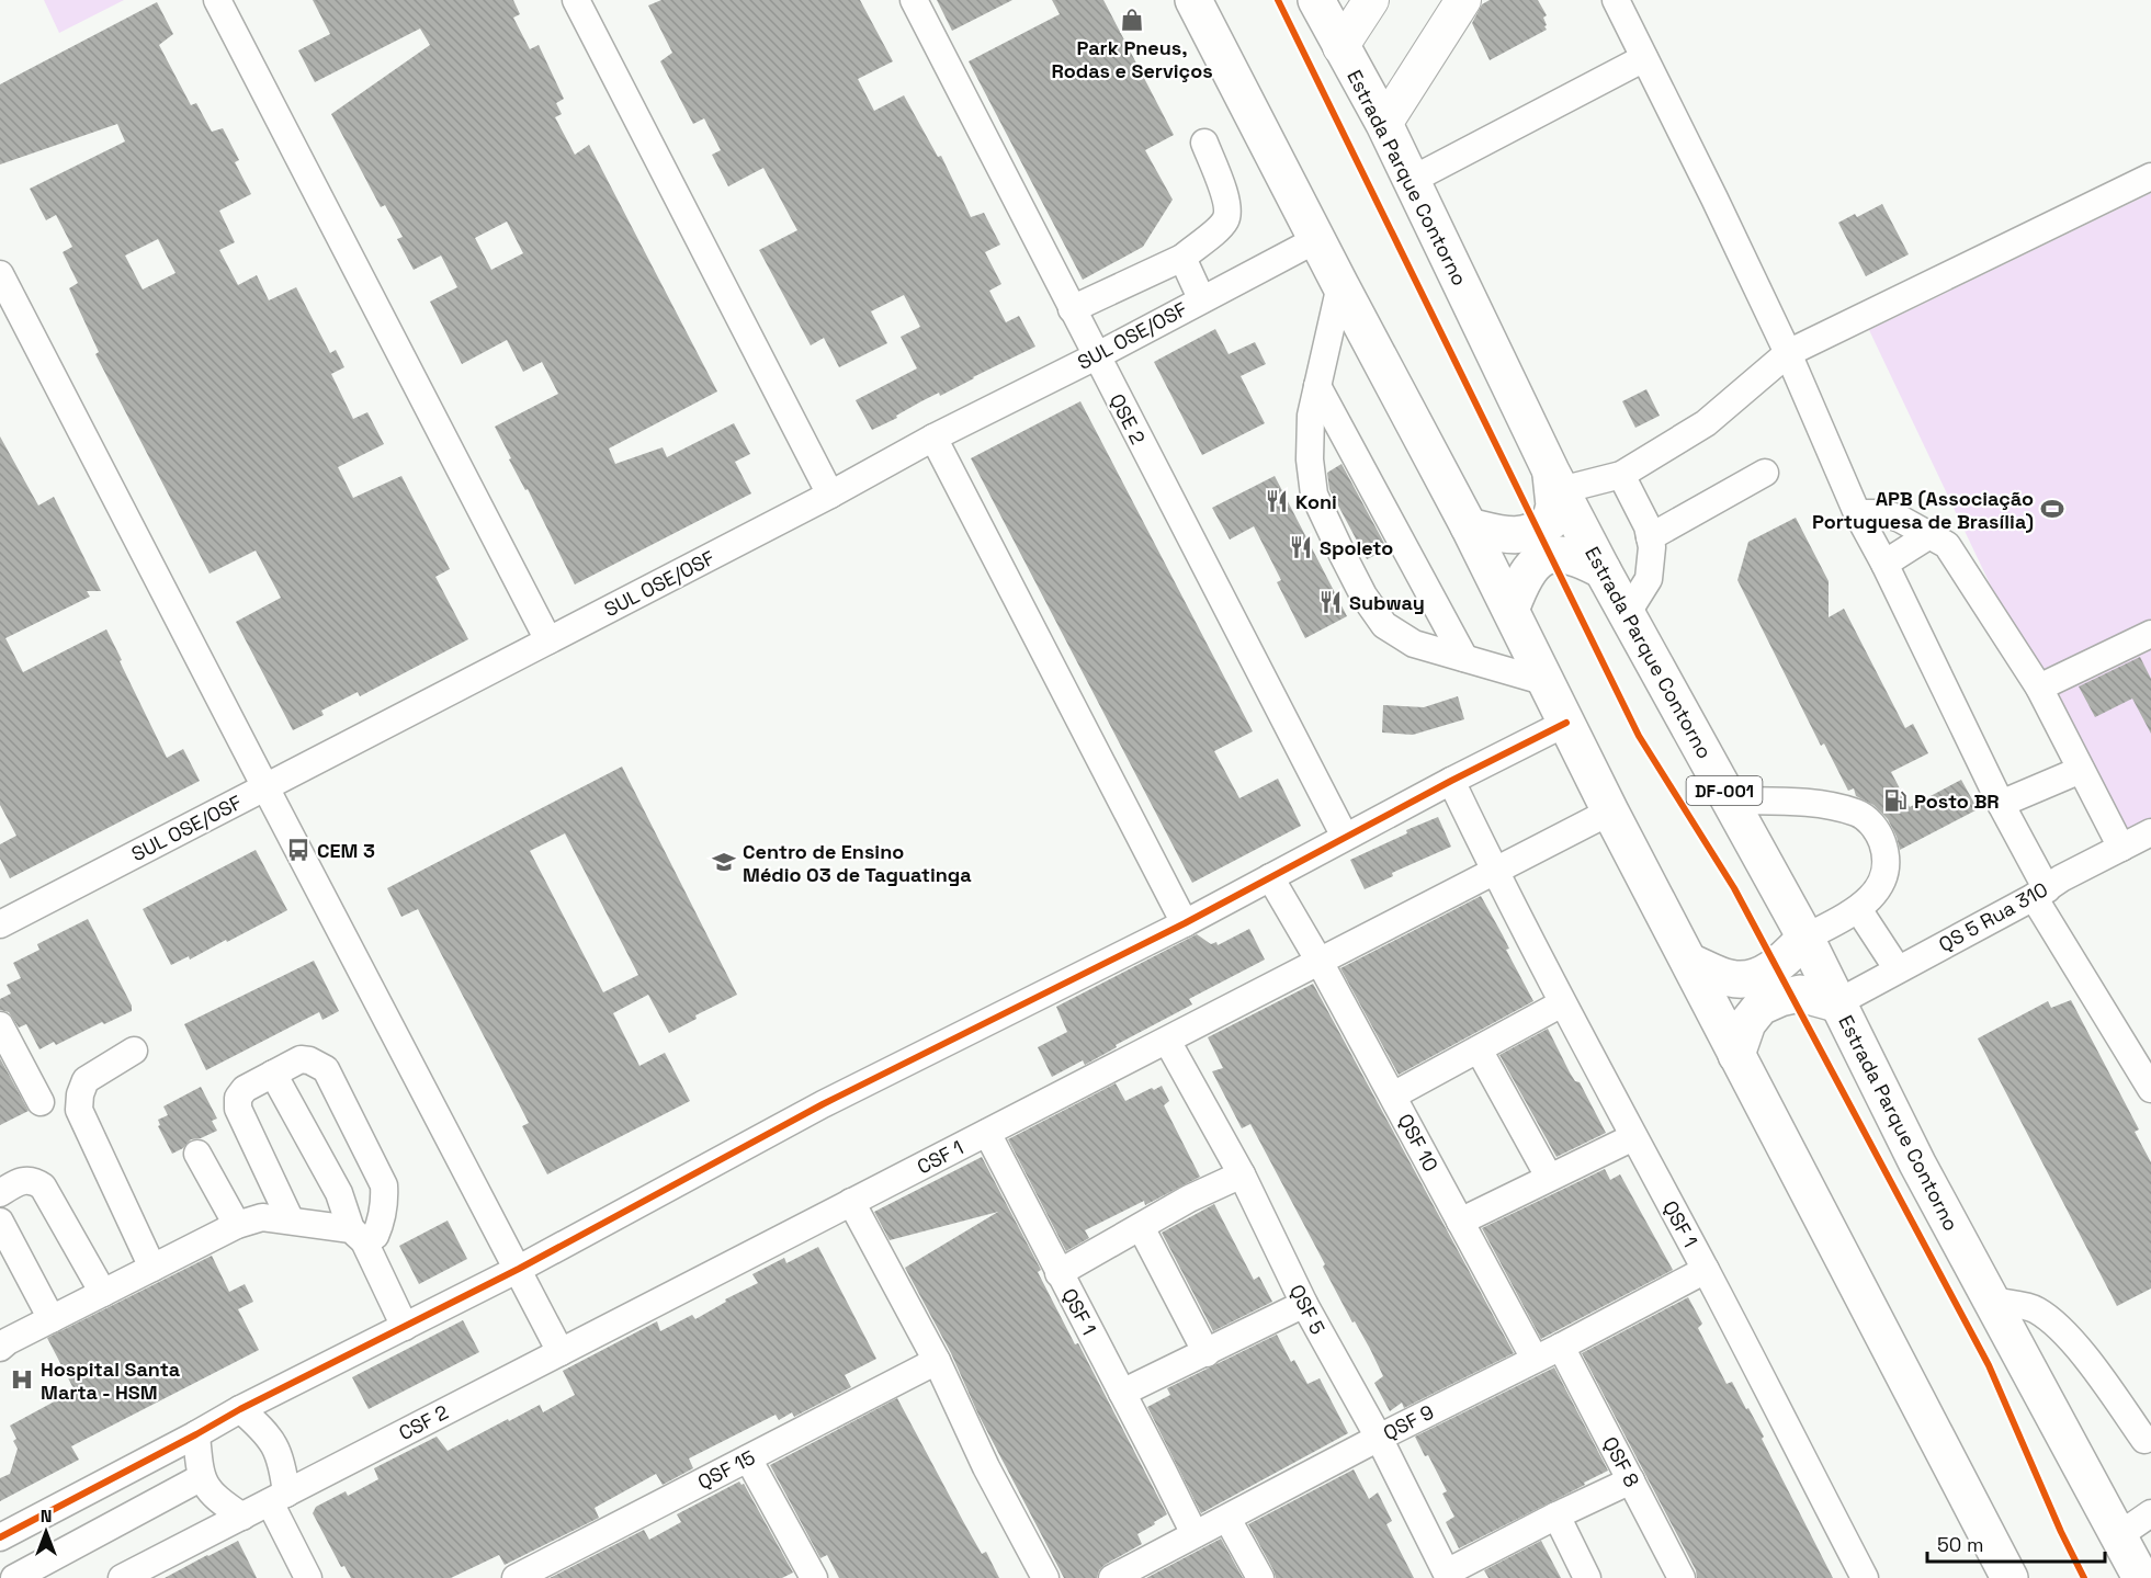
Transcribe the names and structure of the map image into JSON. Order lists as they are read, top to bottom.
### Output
{
  "streets": {
    "highway": ["Estrada Parque Contorno", "DF-001"],
    "street": [
      "SUL OSE/OSF",
      "QSE 2",
      "QS 5 Rua 310",
      "QSF 10",
      "CSF 1",
      "QSF 1",
      "QSF 5",
      "CSF 2",
      "QSF 9",
      "QSF 8",
      "QSF 15"
    ]
  },
  "crossings": [
    ["Estrada Parque Contorno", "QS 5 Rua 310"],
    ["SUL OSE/OSF", "QSE 2"],
    ["QSF 10", "QSF 1"],
    ["QSF 10", "QSF 9"],
    ["CSF 1", "QSF 1"],
    ["CSF 1", "QSF 5"],
    ["CSF 1", "CSF 2"],
    ["QSF 1", "QSF 5"],
    ["QSF 1", "QSF 9"],
    ["QSF 5", "QSF 9"],
    ["QSF 9", "QSF 8"]
  ],
  "places": {
    "shop": ["Park Pneus, Rodas e Serviços"],
    "restaurant": ["Koni", "Spoleto", "Subway"],
    "sports": ["APB (Associação Portuguesa de Brasília)"],
    "fuel station": ["Posto BR"],
    "bus stop": ["CEM 3"],
    "school or university": ["Centro de Ensino Médio 03 de Taguatinga"],
    "hospital": ["Hospital Santa Marta - HSM"]
  },
  "scale_bar": "50 m",
  "north": "top"
}
